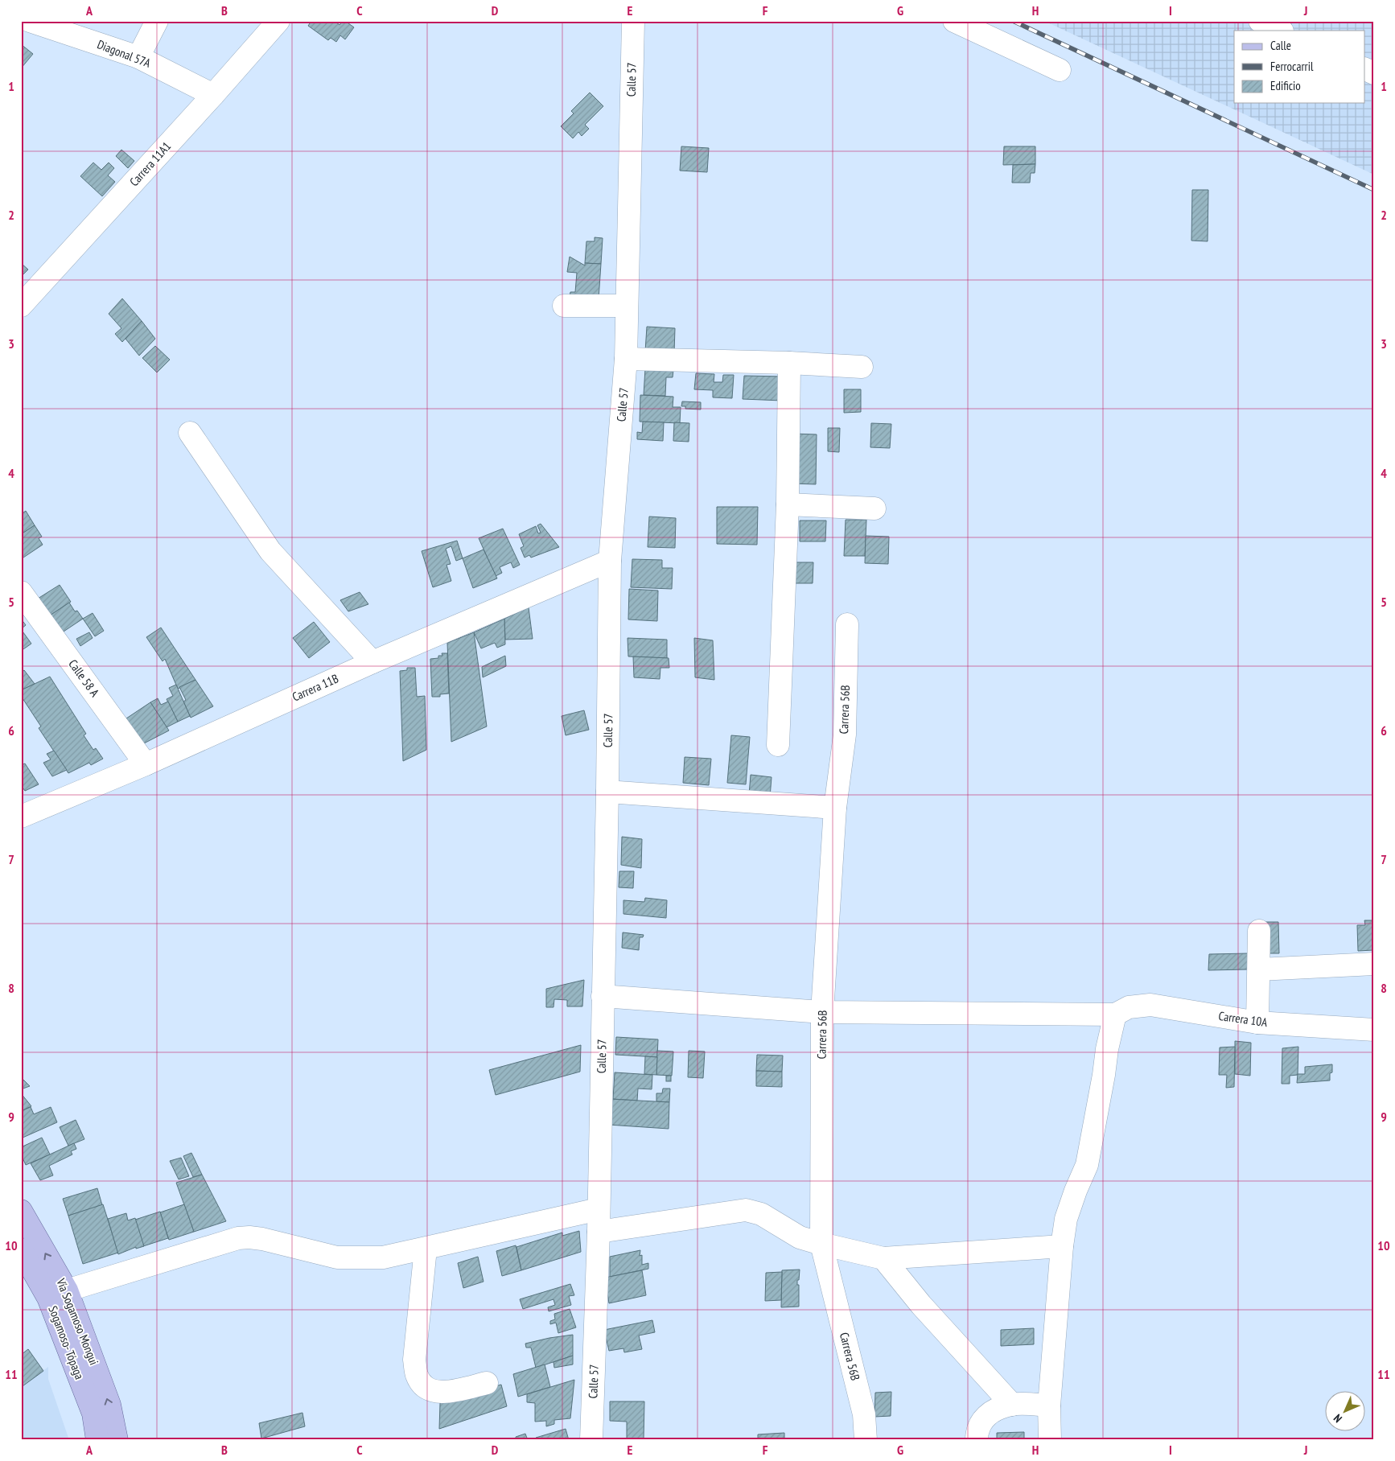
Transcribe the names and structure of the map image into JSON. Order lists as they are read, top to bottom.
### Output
{
  "streets": {
    "main road": ["Vía Sogamoso Mongui", "Sogamoso- Tópaga"],
    "street": [
      "Diagonal 57A",
      "Calle 57",
      "Carrera 11A1",
      "Calle 58 A",
      "Carrera 11B",
      "Carrera 56B",
      "Carrera 10A"
    ]
  },
  "crossings": [
    ["Diagonal 57A", "Carrera 11A1"],
    ["Calle 57", "Carrera 11B"],
    ["Calle 58 A", "Carrera 11B"]
  ],
  "one_way": ["Vía Sogamoso Mongui"],
  "legend": ["Calle", "Ferrocarril", "Edificio"],
  "north": "bottom left",
  "grid": {
    "columns": [
      "A",
      "B",
      "C",
      "D",
      "E",
      "F",
      "G",
      "H",
      "I",
      "J"
    ],
    "rows": [
      "1",
      "2",
      "3",
      "4",
      "5",
      "6",
      "7",
      "8",
      "9",
      "10",
      "11"
    ]
  }
}
